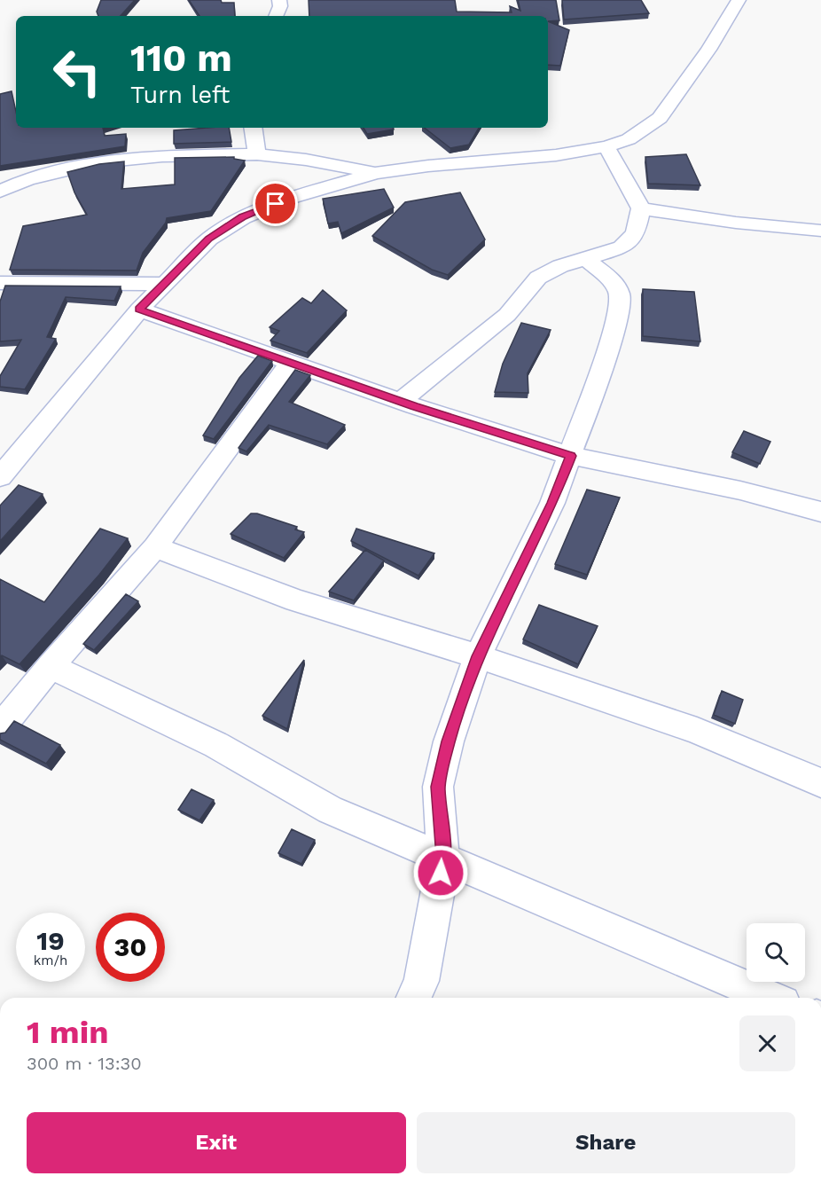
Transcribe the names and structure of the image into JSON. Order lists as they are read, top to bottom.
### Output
{
  "page": {
    "turn": ["110 m", "Turn left"],
    "speed": "19 km/h",
    "limit": "30",
    "heading": ["1 min", "300 m · 13:30"],
    "buttons": ["Exit", "Share"]
  }
}
